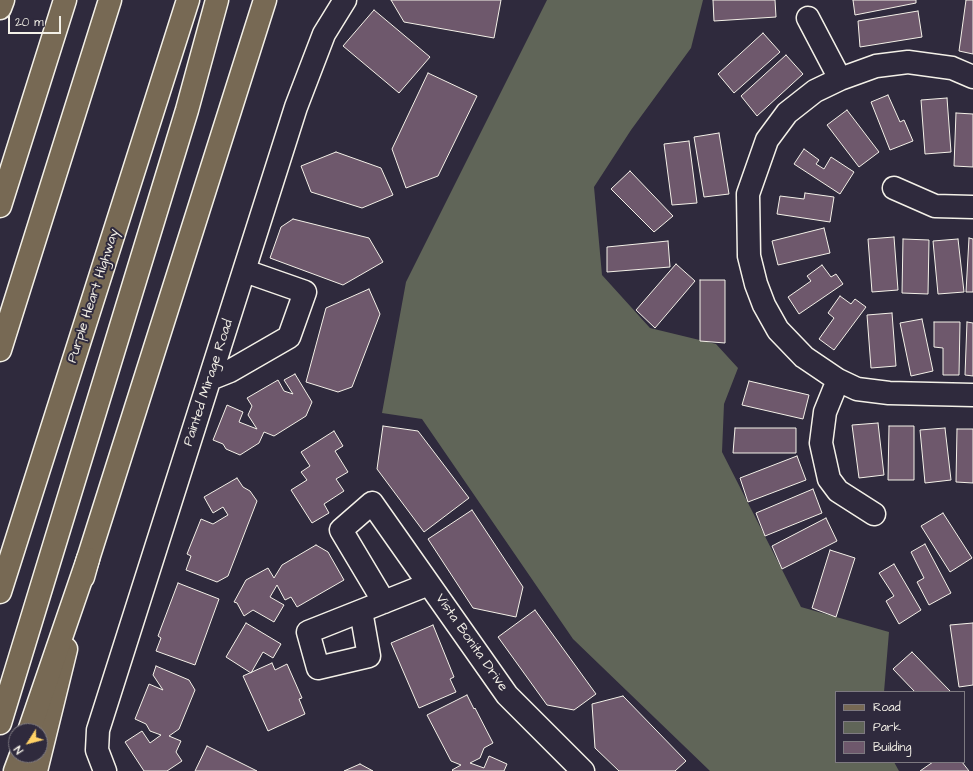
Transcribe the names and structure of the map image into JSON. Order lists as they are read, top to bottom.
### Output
{
  "streets": {
    "main road": ["Purple Heart Highway"],
    "street": ["Painted Mirage Road", "Vista Bonita Drive"]
  },
  "legend": ["Road", "Park", "Building"],
  "scale_bar": "20 m",
  "north": "bottom left"
}
